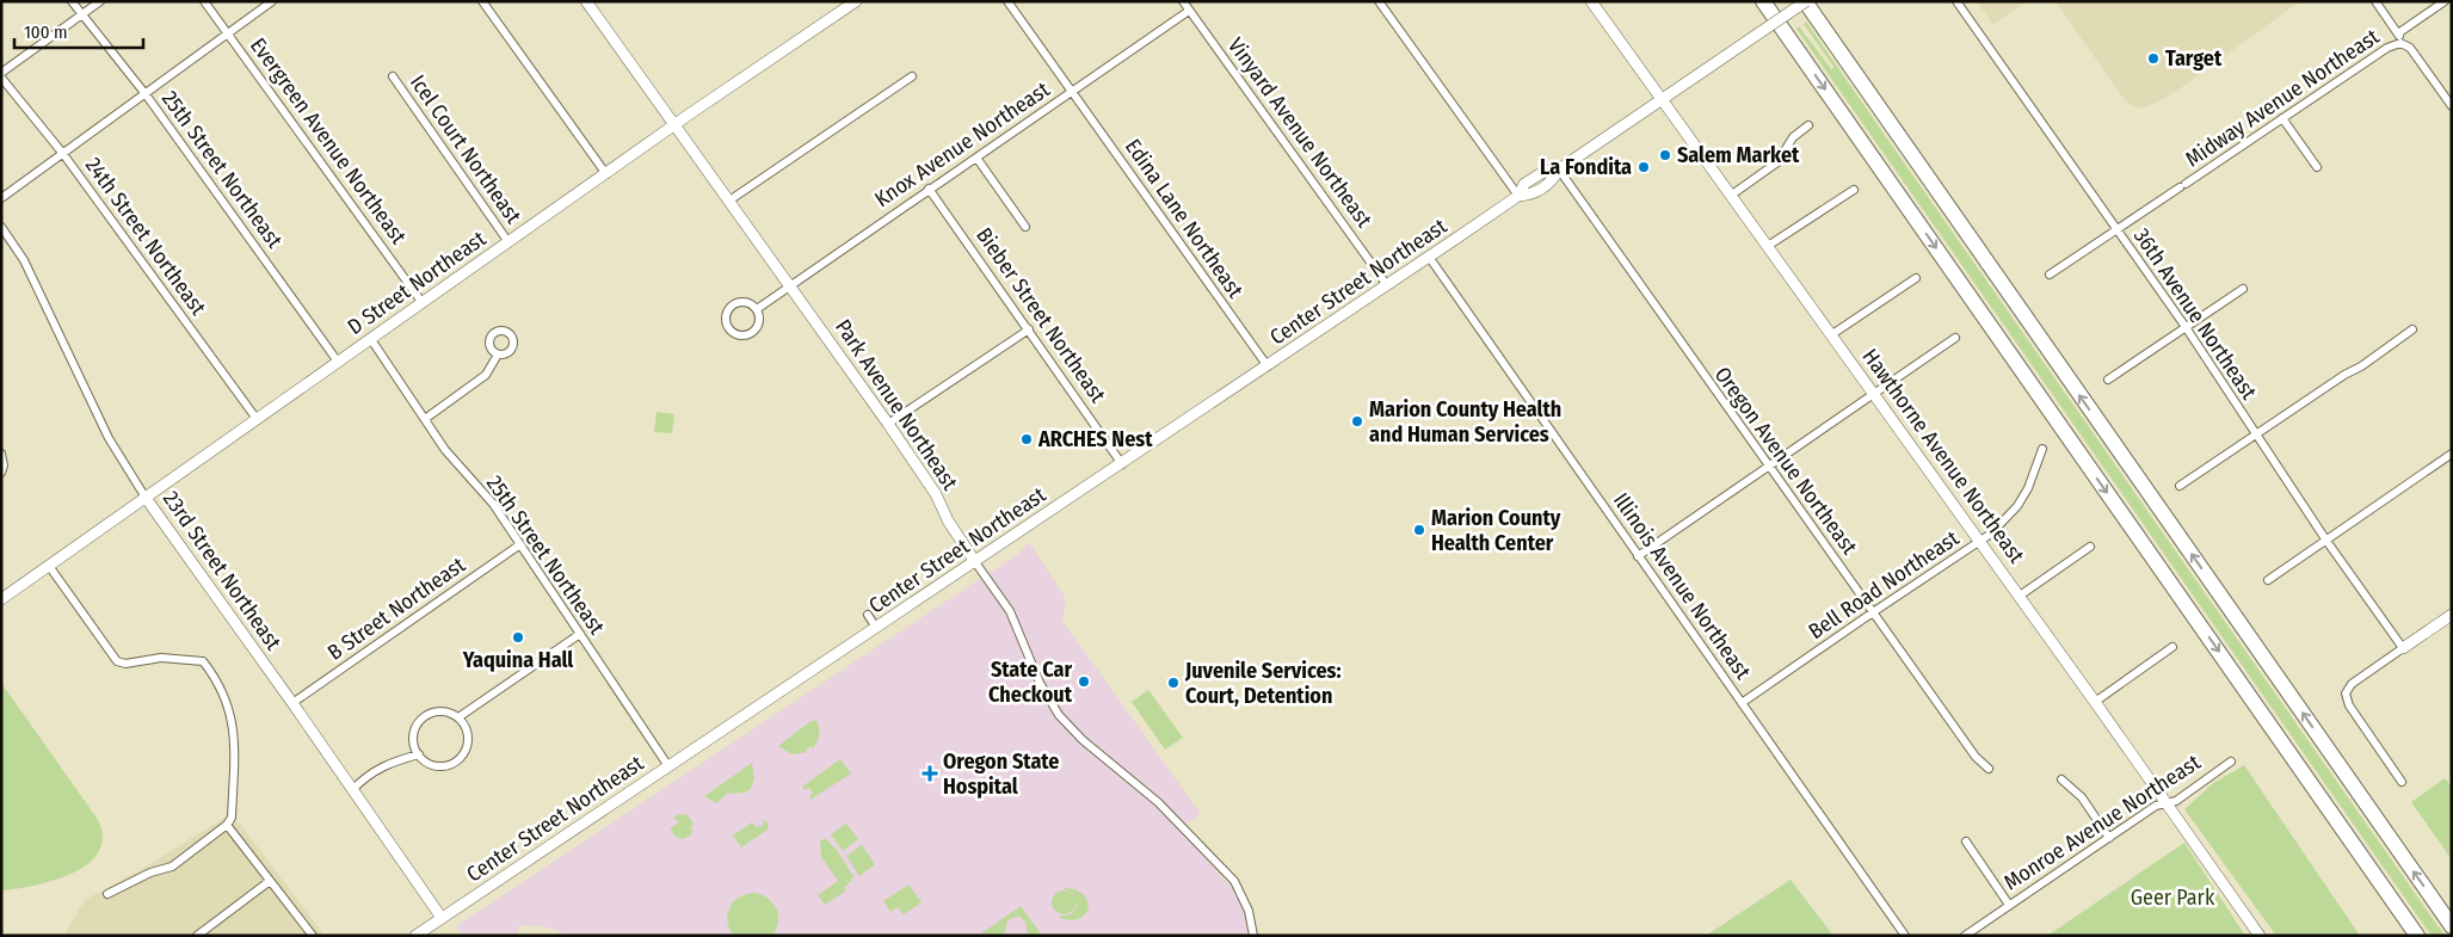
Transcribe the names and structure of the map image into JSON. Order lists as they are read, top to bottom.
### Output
{
  "streets": {
    "main road": [
      "Center Street Northeast",
      "D Street Northeast",
      "Park Avenue Northeast",
      "Hawthorne Avenue Northeast",
      "23rd Street Northeast"
    ],
    "street": [
      "Midway Avenue Northeast",
      "Vinyard Avenue Northeast",
      "Evergreen Avenue Northeast",
      "Knox Avenue Northeast",
      "Icel Court Northeast",
      "25th Street Northeast",
      "Edina Lane Northeast",
      "24th Street Northeast",
      "36th Avenue Northeast",
      "Bieber Street Northeast",
      "Oregon Avenue Northeast",
      "Bell Road Northeast",
      "Illinois Avenue Northeast",
      "B Street Northeast",
      "Monroe Avenue Northeast"
    ]
  },
  "crossings": [
    ["Midway Avenue Northeast", "36th Avenue Northeast"],
    ["Vinyard Avenue Northeast", "Knox Avenue Northeast"],
    ["Vinyard Avenue Northeast", "Center Street Northeast"],
    ["Evergreen Avenue Northeast", "D Street Northeast"],
    ["Knox Avenue Northeast", "Edina Lane Northeast"],
    ["Knox Avenue Northeast", "Bieber Street Northeast"],
    ["Knox Avenue Northeast", "Park Avenue Northeast"],
    ["Icel Court Northeast", "D Street Northeast"],
    ["25th Street Northeast", "Center Street Northeast"],
    ["25th Street Northeast", "D Street Northeast"],
    ["25th Street Northeast", "B Street Northeast"],
    ["Edina Lane Northeast", "Center Street Northeast"],
    ["24th Street Northeast", "D Street Northeast"],
    ["Center Street Northeast", "Bieber Street Northeast"],
    ["Center Street Northeast", "Park Avenue Northeast"],
    ["Center Street Northeast", "Hawthorne Avenue Northeast"],
    ["Center Street Northeast", "Oregon Avenue Northeast"],
    ["Center Street Northeast", "23rd Street Northeast"],
    ["Center Street Northeast", "Illinois Avenue Northeast"],
    ["D Street Northeast", "Park Avenue Northeast"],
    ["D Street Northeast", "23rd Street Northeast"],
    ["Hawthorne Avenue Northeast", "Bell Road Northeast"],
    ["Hawthorne Avenue Northeast", "Monroe Avenue Northeast"],
    ["Oregon Avenue Northeast", "Bell Road Northeast"],
    ["23rd Street Northeast", "B Street Northeast"],
    ["Bell Road Northeast", "Illinois Avenue Northeast"]
  ],
  "parks": ["Geer Park"],
  "places": {
    "other": [
      "Target",
      "Salem Market",
      "La Fondita",
      "Marion County Health and Human Services",
      "ARCHES Nest",
      "Marion County Health Center",
      "Yaquina Hall",
      "State Car Checkout",
      "Juvenile Services: Court, Detention"
    ],
    "health": ["Oregon State Hospital"]
  },
  "scale_bar": "100 m"
}
